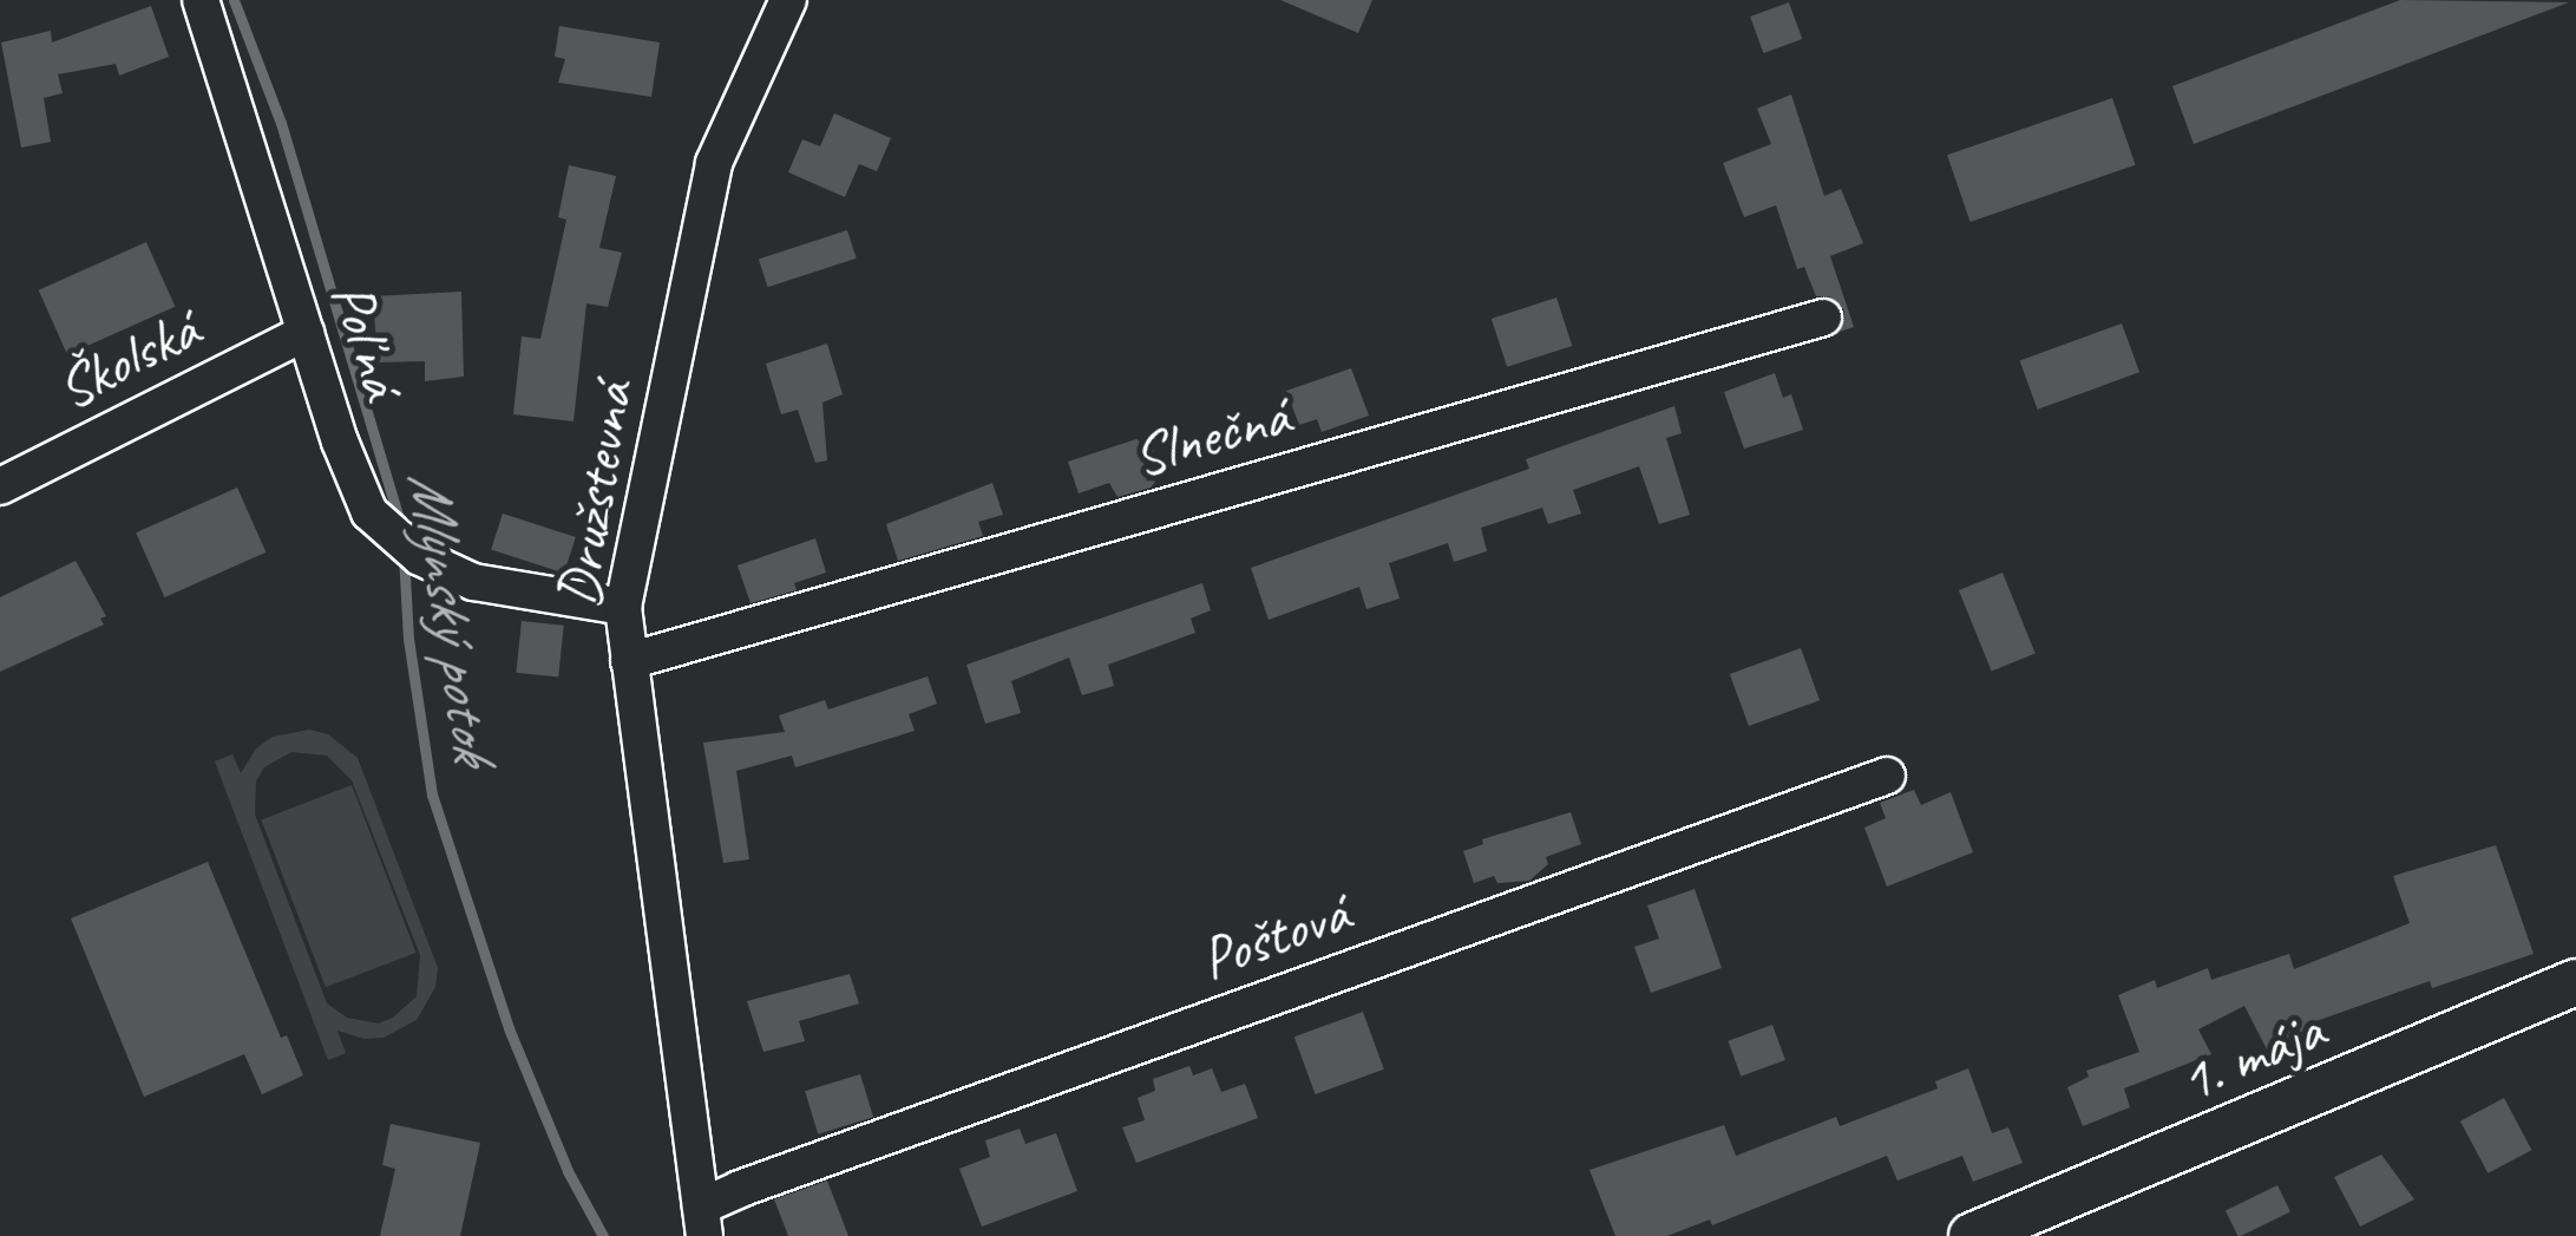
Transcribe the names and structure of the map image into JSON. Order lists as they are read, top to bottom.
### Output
{
  "streets": {
    "street": [
      "Poľná",
      "Školská",
      "Slnečná",
      "Družstevná",
      "Poštová",
      "1. mája"
    ]
  },
  "crossings": [
    ["Poľná", "Školská"],
    ["Poľná", "Družstevná"],
    ["Slnečná", "Družstevná"],
    ["Družstevná", "Poštová"]
  ],
  "water": ["Mlynský potok"]
}
